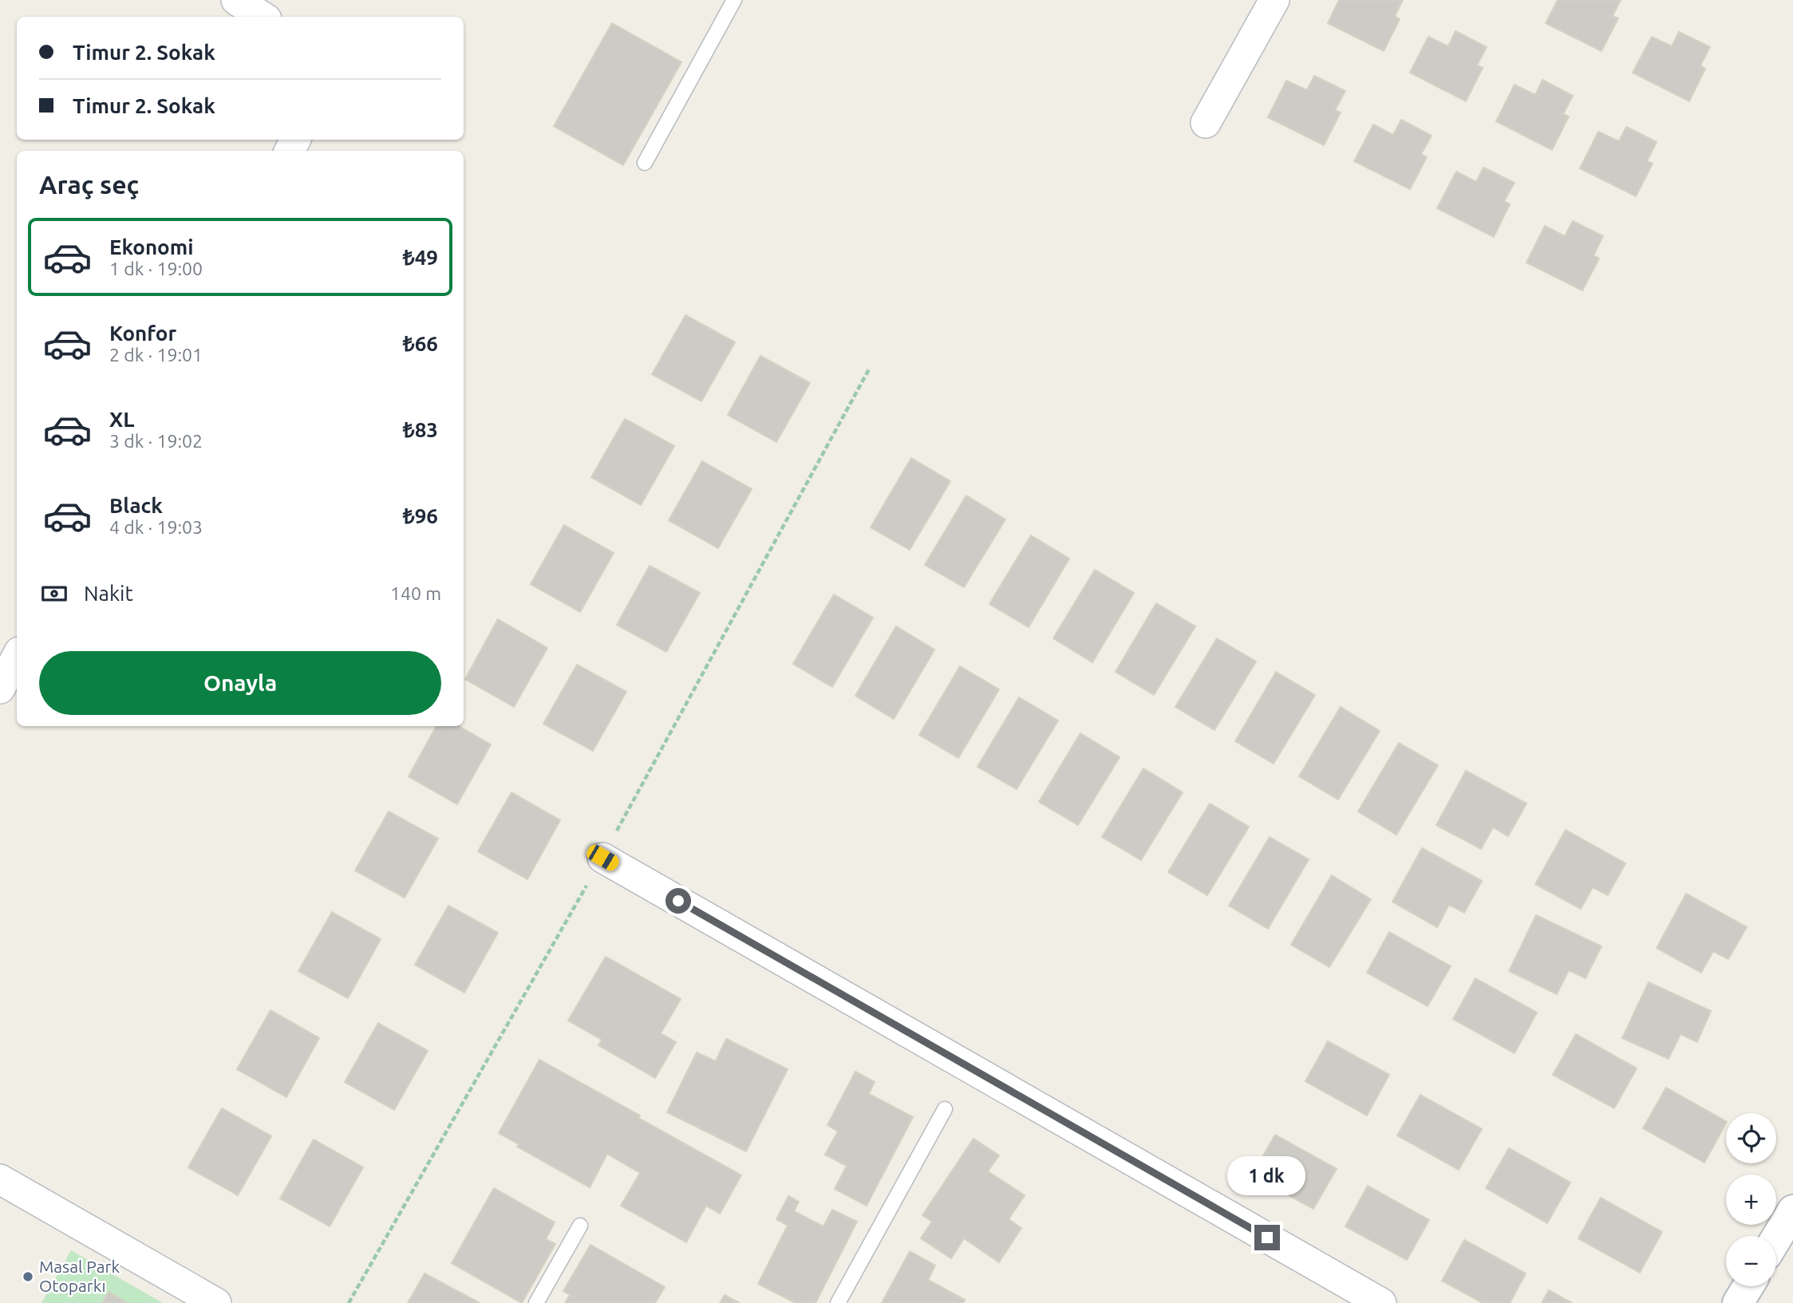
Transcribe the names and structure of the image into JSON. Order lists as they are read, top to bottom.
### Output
{
  "places": ["Masal Park Otoparkı"],
  "page": {
    "banner": ["Timur 2. Sokak", "Timur 2. Sokak"],
    "heading": "Araç seç",
    "list": [
      {
        "name": "Ekonomi",
        "note": "1 dk · 19:00",
        "value": "₺49"
      },
      {
        "name": "Konfor",
        "note": "2 dk · 19:01",
        "value": "₺66"
      },
      {
        "name": "XL",
        "note": "3 dk · 19:02",
        "value": "₺83"
      },
      {
        "name": "Black",
        "note": "4 dk · 19:03",
        "value": "₺96"
      }
    ],
    "pay": ["Nakit", "140 m"],
    "buttons": "Onayla",
    "map_buttons": ["+", "−"],
    "bubble": "1 dk"
  }
}
